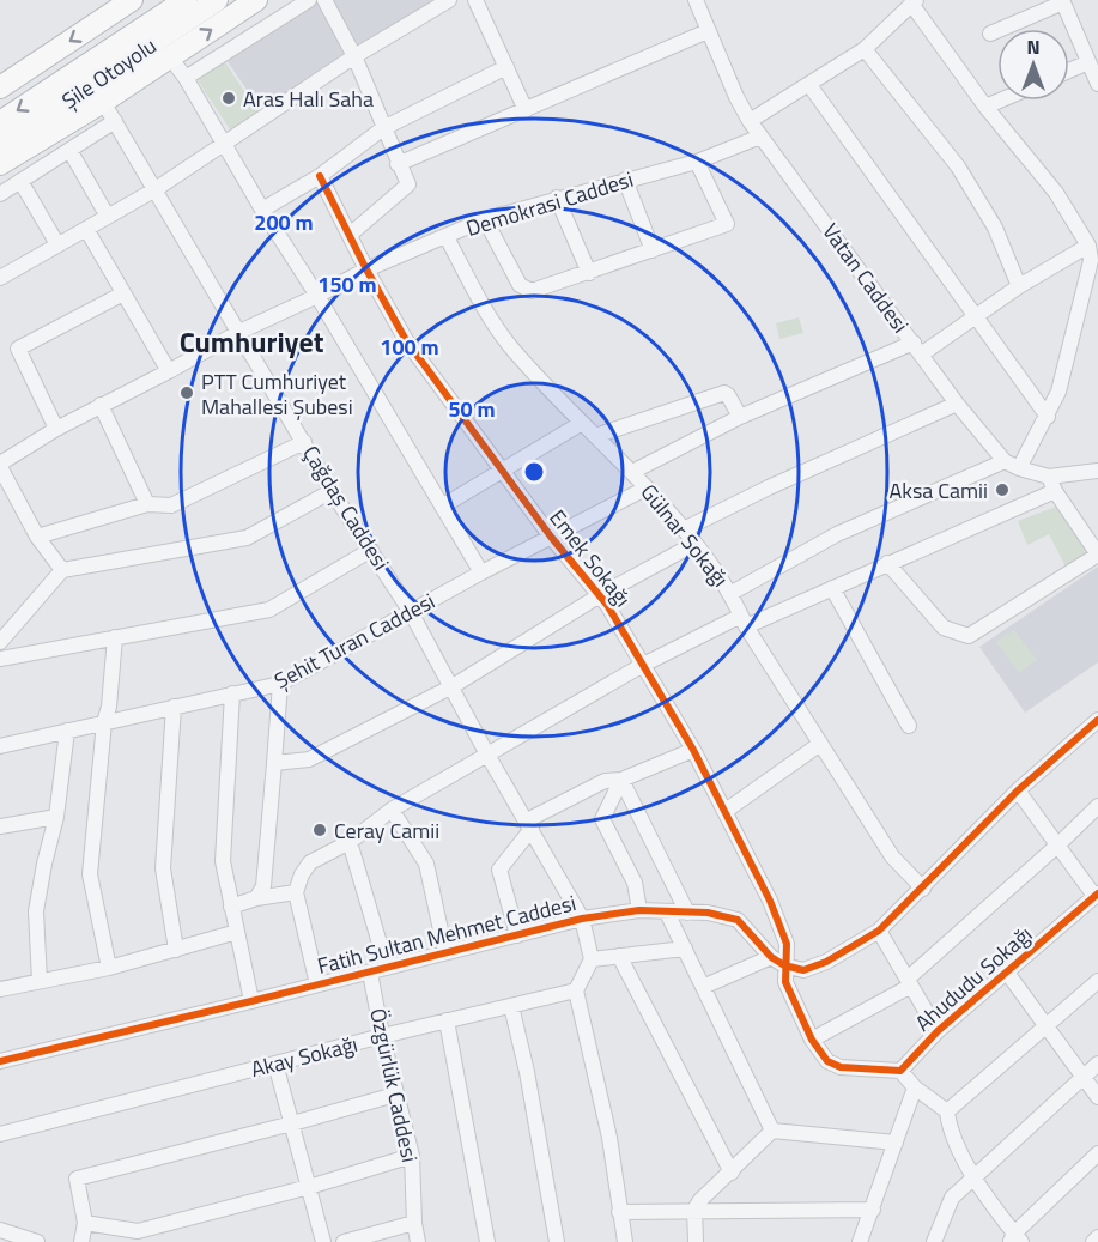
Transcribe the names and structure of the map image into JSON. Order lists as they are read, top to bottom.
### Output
{
  "streets": {
    "highway": ["Şile Otoyolu"],
    "street": [
      "Demokrasi Caddesi",
      "Vatan Caddesi",
      "Çağdaş Caddesi",
      "Gülnar Sokağı",
      "Emek Sokağı",
      "Şehit Turan Caddesi",
      "Fatih Sultan Mehmet Caddesi",
      "Ahududu Sokağı",
      "Akay Sokağı",
      "Özgürlük Caddesi"
    ]
  },
  "crossings": [
    ["Demokrasi Caddesi", "Vatan Caddesi"],
    ["Demokrasi Caddesi", "Çağdaş Caddesi"],
    ["Demokrasi Caddesi", "Gülnar Sokağı"],
    ["Demokrasi Caddesi", "Emek Sokağı"],
    ["Çağdaş Caddesi", "Şehit Turan Caddesi"],
    ["Çağdaş Caddesi", "Fatih Sultan Mehmet Caddesi"],
    ["Gülnar Sokağı", "Şehit Turan Caddesi"],
    ["Emek Sokağı", "Şehit Turan Caddesi"],
    ["Emek Sokağı", "Fatih Sultan Mehmet Caddesi"],
    ["Fatih Sultan Mehmet Caddesi", "Özgürlük Caddesi"],
    ["Akay Sokağı", "Özgürlük Caddesi"]
  ],
  "districts": ["Cumhuriyet"],
  "places": [
    "Aras Halı Saha",
    "PTT Cumhuriyet Mahallesi Şubesi",
    "Aksa Camii",
    "Ceray Camii"
  ],
  "north": "top",
  "rings": [
    "200 m",
    "150 m",
    "100 m",
    "50 m"
  ]
}
